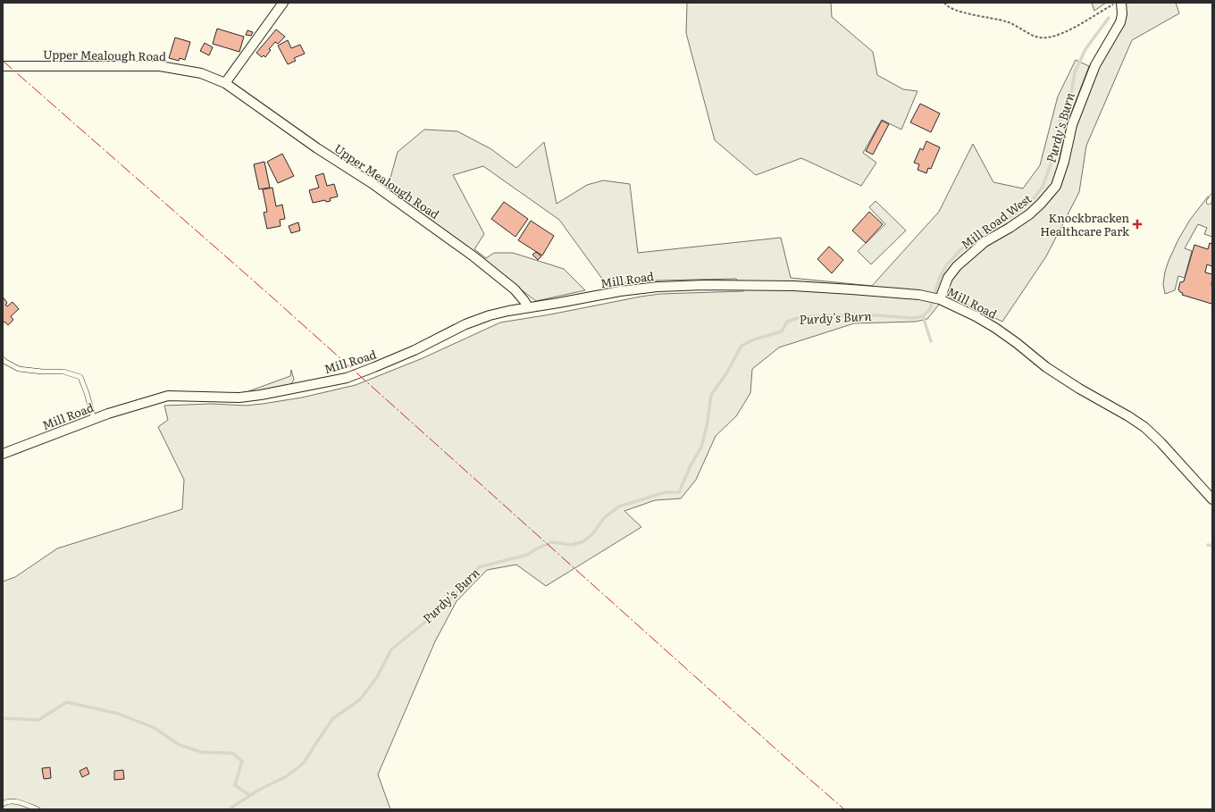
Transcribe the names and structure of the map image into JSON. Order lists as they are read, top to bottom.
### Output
{
  "streets": {
    "street": ["Upper Mealough Road", "Mill Road West", "Mill Road"]
  },
  "crossings": [
    ["Upper Mealough Road", "Mill Road"],
    ["Mill Road West", "Mill Road"]
  ],
  "water": ["Purdy's Burn"],
  "places": {
    "health": ["Knockbracken Healthcare Park"]
  }
}
